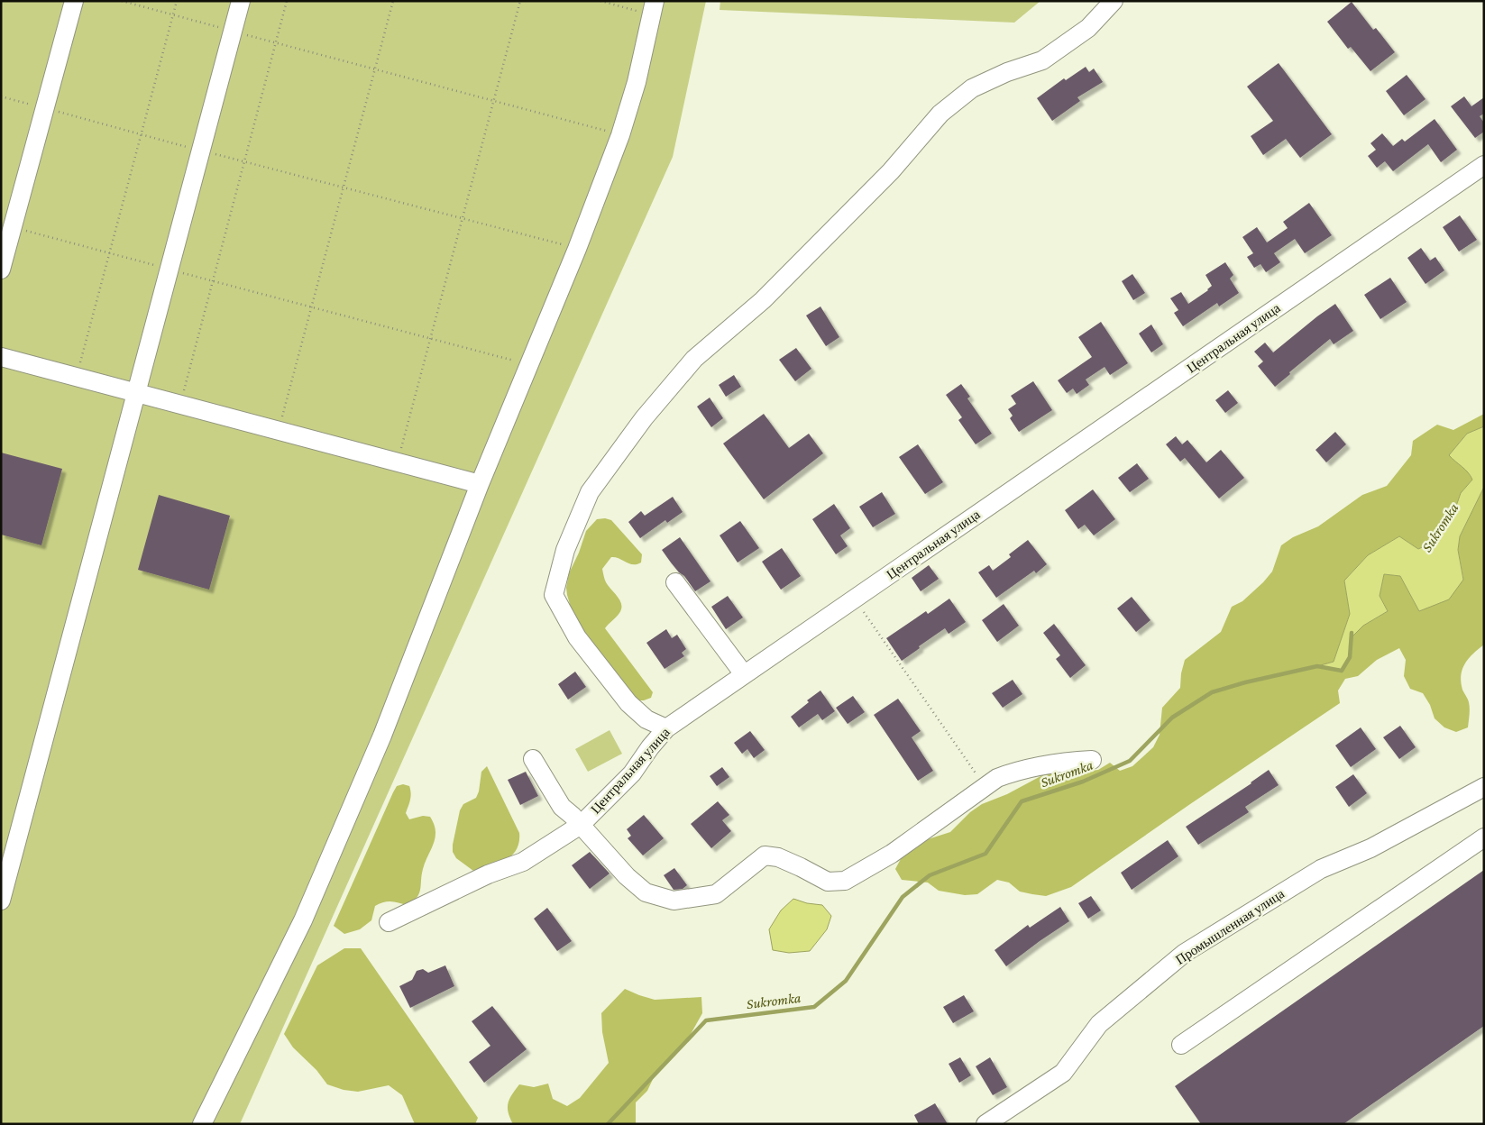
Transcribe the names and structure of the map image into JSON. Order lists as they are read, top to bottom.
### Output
{
  "streets": {
    "street": ["Центральная улица", "Промышленная улица"]
  },
  "water": ["Sukromka"]
}
